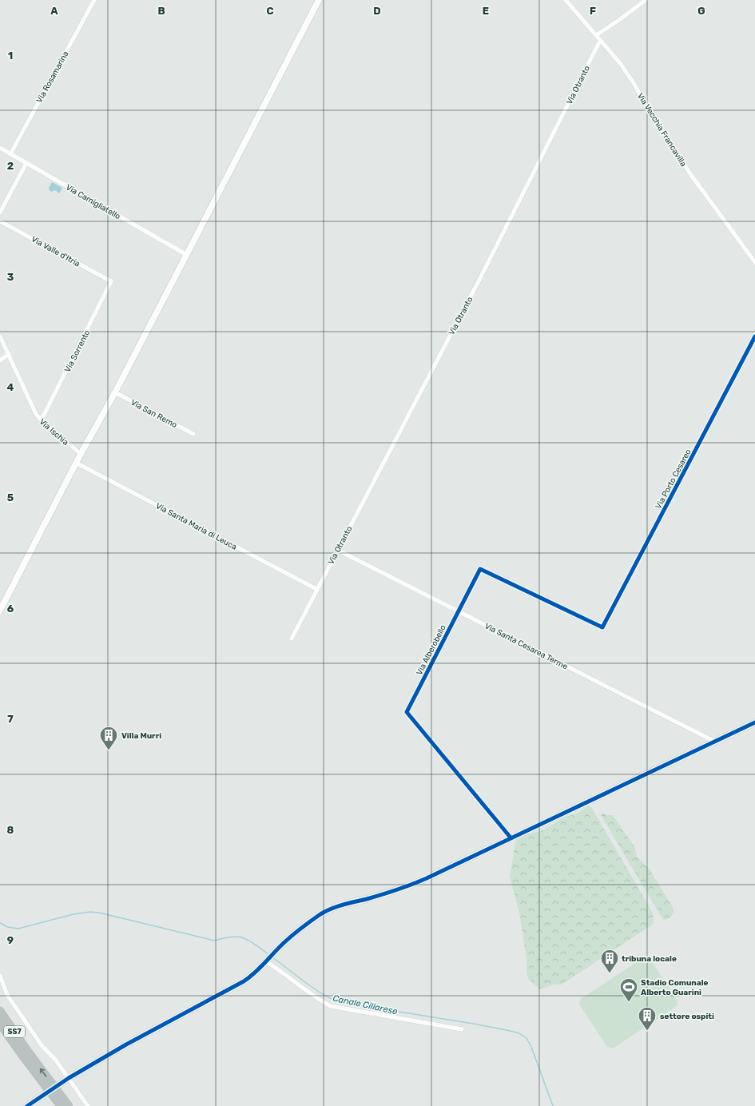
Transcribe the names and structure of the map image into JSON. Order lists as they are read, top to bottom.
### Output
{
  "streets": {
    "highway": ["SS7"],
    "street": [
      "Via Rosamarina",
      "Via Otranto",
      "Via Vecchia Francavilla",
      "Via Camigliatello",
      "Via Valle d'Itria",
      "Via Sorrento",
      "Via San Remo",
      "Via Ischia",
      "Via Porto Cesareo",
      "Via Santa Maria di Leuca",
      "Via Santa Cesarea Terme",
      "Via Alberobello"
    ]
  },
  "crossings": [
    ["Via Rosamarina", "Via Camigliatello"],
    ["Via Otranto", "Via Vecchia Francavilla"],
    ["Via Otranto", "Via Santa Maria di Leuca"],
    ["Via Otranto", "Via Santa Cesarea Terme"],
    ["Via Valle d'Itria", "Via Sorrento"],
    ["Via Sorrento", "Via Ischia"],
    ["Via Porto Cesareo", "Via Alberobello"],
    ["Via Santa Cesarea Terme", "Via Alberobello"]
  ],
  "water": ["Canale Cillarese"],
  "places": {
    "building": ["Villa Murri", "tribuna locale", "settore ospiti"],
    "sports": ["Stadio Comunale Alberto Guarini"]
  },
  "grid": {
    "columns": [
      "A",
      "B",
      "C",
      "D",
      "E",
      "F",
      "G"
    ],
    "rows": [
      "1",
      "2",
      "3",
      "4",
      "5",
      "6",
      "7",
      "8",
      "9"
    ]
  }
}
